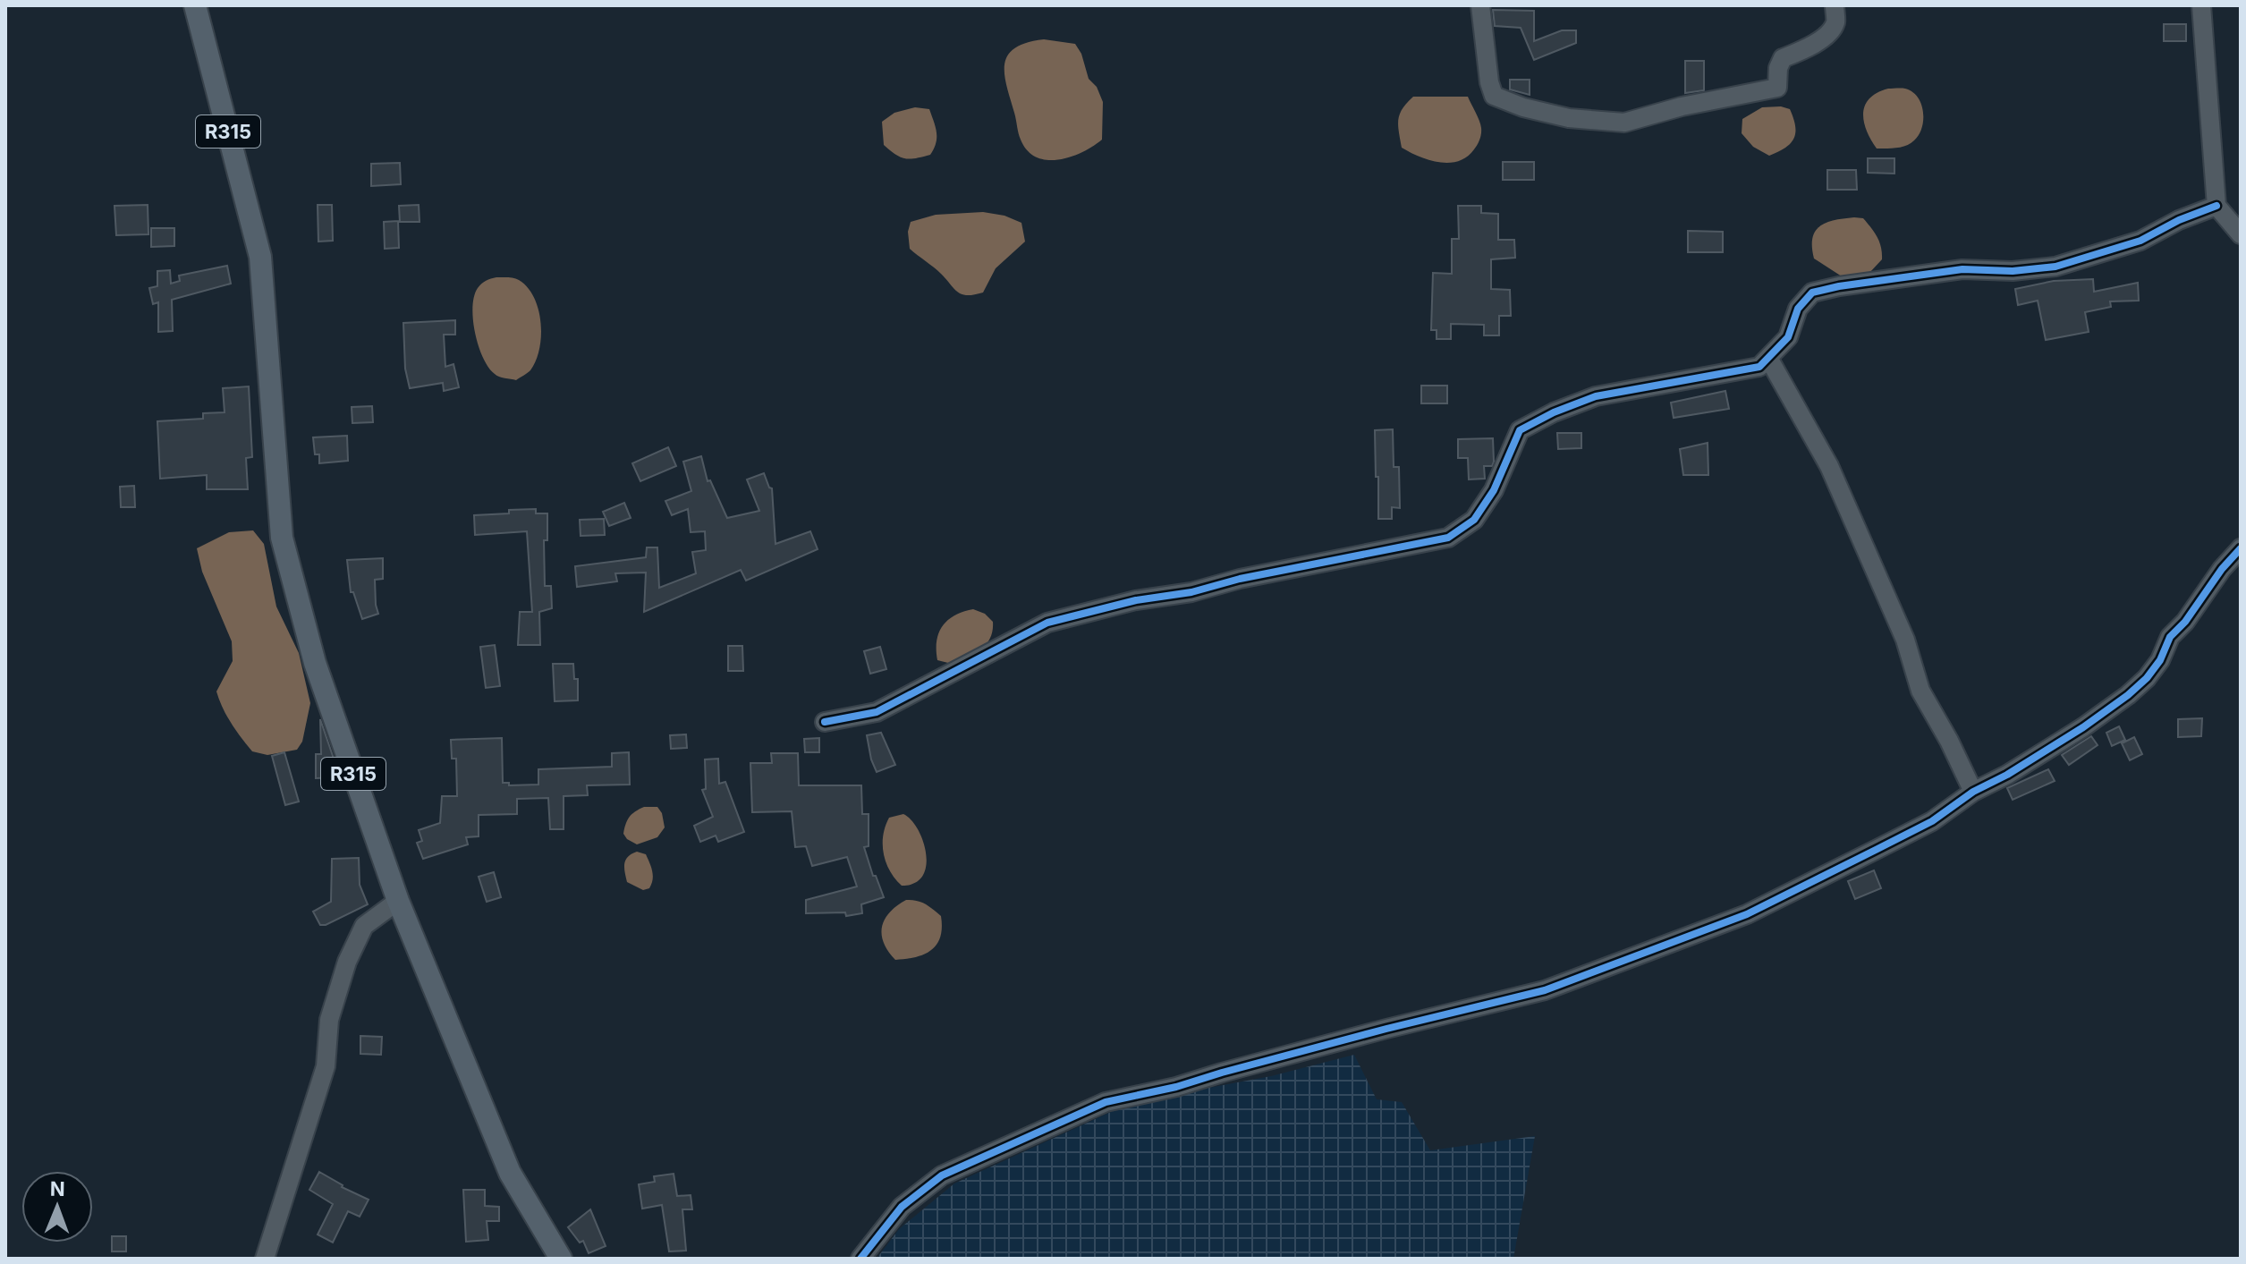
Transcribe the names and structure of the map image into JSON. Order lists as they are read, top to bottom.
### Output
{
  "streets": {
    "main road": ["R315"]
  },
  "north": "top"
}
